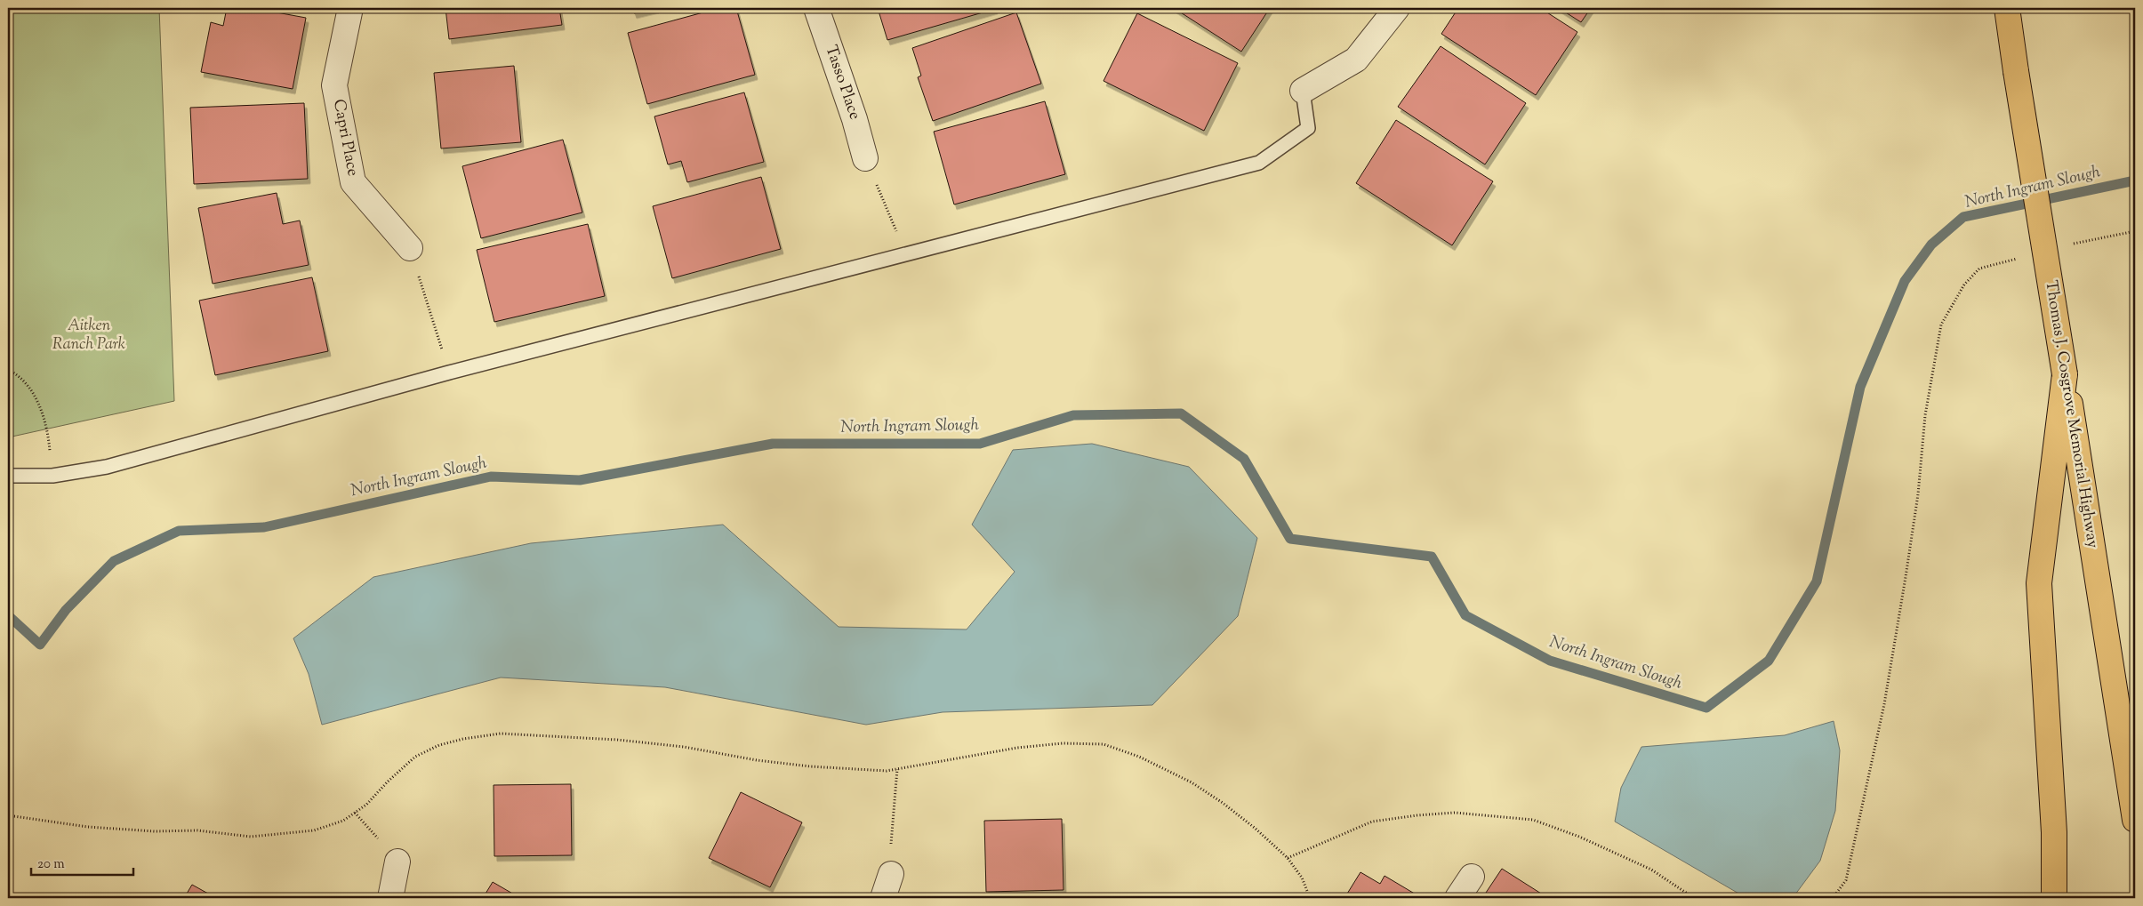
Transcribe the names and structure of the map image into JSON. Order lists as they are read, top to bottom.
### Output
{
  "streets": {
    "highway": ["Thomas J. Cosgrove Memorial Highway"],
    "street": ["Tasso Place", "Capri Place"]
  },
  "water": ["North Ingram Slough"],
  "parks": ["Aitken Ranch Park"],
  "scale_bar": "20 m"
}
